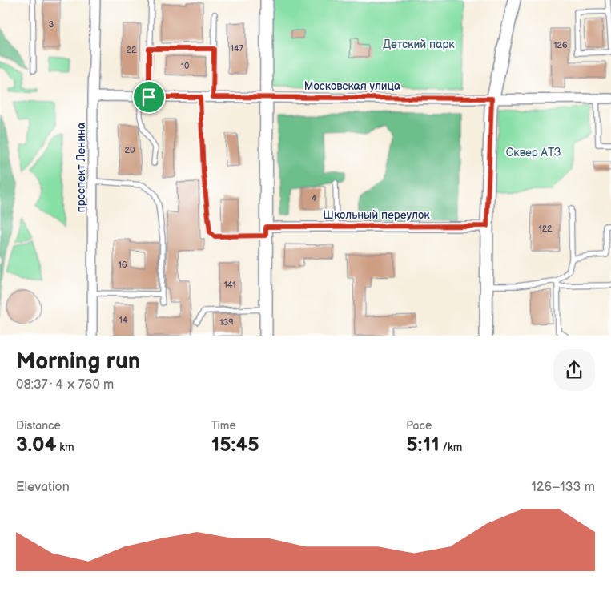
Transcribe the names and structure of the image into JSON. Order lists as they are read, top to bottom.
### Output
{
  "streets": {
    "street": ["Московская улица", "проспект Ленина", "Школьный переулок"]
  },
  "crossings": [
    ["Московская улица", "проспект Ленина"]
  ],
  "parks": ["Детский парк", "Сквер АТЗ"],
  "house_numbers": [
    "3",
    "126",
    "147",
    "22",
    "10",
    "20",
    "4",
    "122",
    "16",
    "141",
    "14",
    "139"
  ],
  "page": {
    "heading": ["Morning run", "08:37 · 4 × 760 m"],
    "stats": [
      ["Distance", "3.04 km"],
      ["Time", "15:45"],
      ["Pace", "5:11 /km"]
    ],
    "chart": ["Elevation", "126–133 m"]
  }
}
